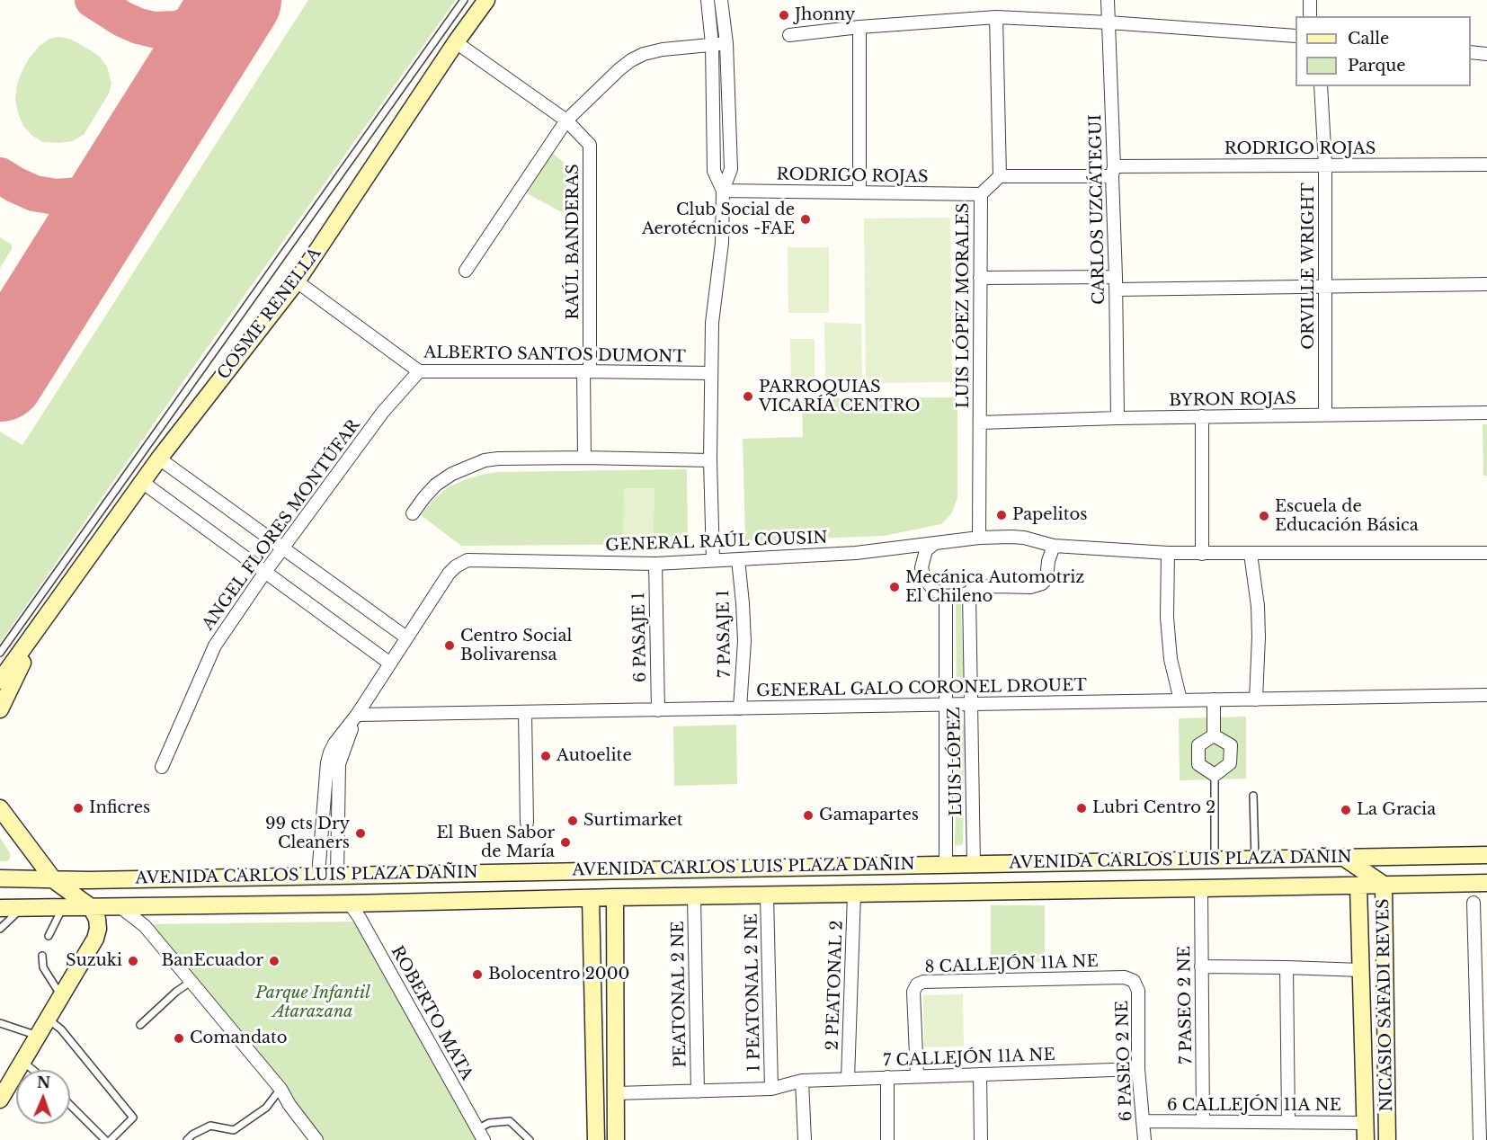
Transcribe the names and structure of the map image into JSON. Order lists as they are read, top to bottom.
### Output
{
  "streets": {
    "main road": ["COSME RENELLA", "AVENIDA CARLOS LUIS PLAZA DAÑIN", "NICASIO SAFADI REVES"],
    "street": [
      "RODRIGO ROJAS",
      "CARLOS UZCÁTEGUI",
      "RAÚL BANDERAS",
      "ORVILLE WRIGHT",
      "LUIS LÓPEZ MORALES",
      "ALBERTO SANTOS DUMONT",
      "BYRON ROJAS",
      "ANGEL FLORES MONTÚFAR",
      "GENERAL RAÚL COUSIN",
      "7 PASAJE 1",
      "6 PASAJE 1",
      "GENERAL GALO CORONEL DROUET",
      "LUIS LÓPEZ",
      "8 CALLEJÓN 11A NE",
      "2 PEATONAL 2",
      "1 PEATONAL 2 NE",
      "PEATONAL 2 NE",
      "7 PASEO 2 NE",
      "ROBERTO MATA",
      "7 CALLEJÓN 11A NE",
      "6 PASEO 2 NE",
      "6 CALLEJÓN 11A NE"
    ]
  },
  "crossings": [
    ["RODRIGO ROJAS", "CARLOS UZCÁTEGUI"],
    ["RODRIGO ROJAS", "ORVILLE WRIGHT"],
    ["RODRIGO ROJAS", "LUIS LÓPEZ MORALES"],
    ["CARLOS UZCÁTEGUI", "BYRON ROJAS"],
    ["RAÚL BANDERAS", "COSME RENELLA"],
    ["RAÚL BANDERAS", "ALBERTO SANTOS DUMONT"],
    ["ORVILLE WRIGHT", "BYRON ROJAS"],
    ["LUIS LÓPEZ MORALES", "BYRON ROJAS"],
    ["LUIS LÓPEZ MORALES", "GENERAL RAÚL COUSIN"],
    ["COSME RENELLA", "ALBERTO SANTOS DUMONT"],
    ["ALBERTO SANTOS DUMONT", "ANGEL FLORES MONTÚFAR"],
    ["GENERAL RAÚL COUSIN", "7 PASAJE 1"],
    ["GENERAL RAÚL COUSIN", "6 PASAJE 1"],
    ["7 PASAJE 1", "GENERAL GALO CORONEL DROUET"],
    ["6 PASAJE 1", "GENERAL GALO CORONEL DROUET"],
    ["GENERAL GALO CORONEL DROUET", "LUIS LÓPEZ"],
    ["LUIS LÓPEZ", "AVENIDA CARLOS LUIS PLAZA DAÑIN"],
    ["AVENIDA CARLOS LUIS PLAZA DAÑIN", "2 PEATONAL 2"],
    ["AVENIDA CARLOS LUIS PLAZA DAÑIN", "1 PEATONAL 2 NE"],
    ["AVENIDA CARLOS LUIS PLAZA DAÑIN", "PEATONAL 2 NE"],
    ["AVENIDA CARLOS LUIS PLAZA DAÑIN", "7 PASEO 2 NE"],
    ["AVENIDA CARLOS LUIS PLAZA DAÑIN", "NICASIO SAFADI REVES"],
    ["AVENIDA CARLOS LUIS PLAZA DAÑIN", "ROBERTO MATA"],
    ["8 CALLEJÓN 11A NE", "7 CALLEJÓN 11A NE"],
    ["8 CALLEJÓN 11A NE", "6 PASEO 2 NE"],
    ["2 PEATONAL 2", "7 CALLEJÓN 11A NE"],
    ["1 PEATONAL 2 NE", "7 CALLEJÓN 11A NE"],
    ["PEATONAL 2 NE", "7 CALLEJÓN 11A NE"],
    ["7 PASEO 2 NE", "6 CALLEJÓN 11A NE"],
    ["NICASIO SAFADI REVES", "6 CALLEJÓN 11A NE"],
    ["7 CALLEJÓN 11A NE", "6 PASEO 2 NE"],
    ["6 PASEO 2 NE", "6 CALLEJÓN 11A NE"]
  ],
  "parks": ["Parque Infantil Atarazana"],
  "places": [
    "Jhonny",
    "Club Social de Aerotécnicos -FAE",
    "PARROQUIAS VICARÍA CENTRO",
    "Papelitos",
    "Escuela de Educación Básica",
    "Mecánica Automotriz El Chileno",
    "Centro Social Bolivarensa",
    "Autoelite",
    "Inficres",
    "Lubri Centro 2",
    "La Gracia",
    "Gamapartes",
    "Surtimarket",
    "99 cts Dry Cleaners",
    "El Buen Sabor de María",
    "Suzuki",
    "BanEcuador",
    "Bolocentro 2000",
    "Comandato"
  ],
  "legend": ["Calle", "Parque"],
  "north": "top"
}
